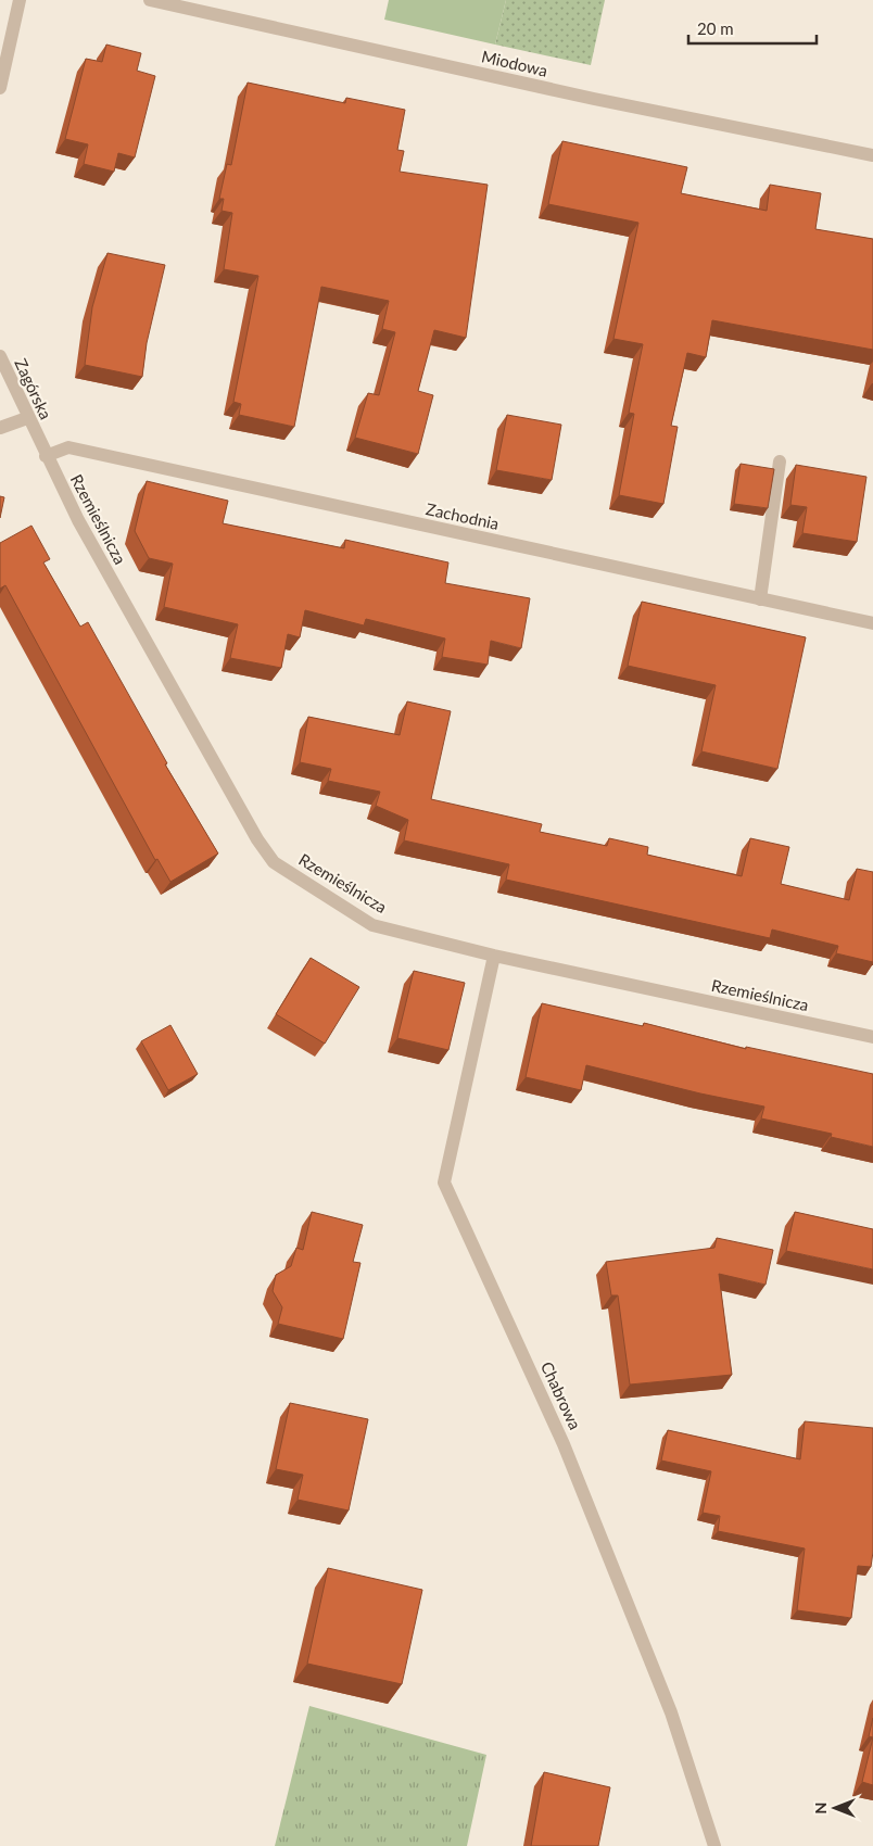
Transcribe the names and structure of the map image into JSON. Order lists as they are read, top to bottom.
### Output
{
  "streets": {
    "street": [
      "Miodowa",
      "Zagórska",
      "Zachodnia",
      "Rzemieślnicza",
      "Chabrowa"
    ]
  },
  "crossings": [
    ["Zagórska", "Rzemieślnicza"],
    ["Zachodnia", "Rzemieślnicza"],
    ["Rzemieślnicza", "Chabrowa"]
  ],
  "scale_bar": "20 m",
  "north": "left"
}
